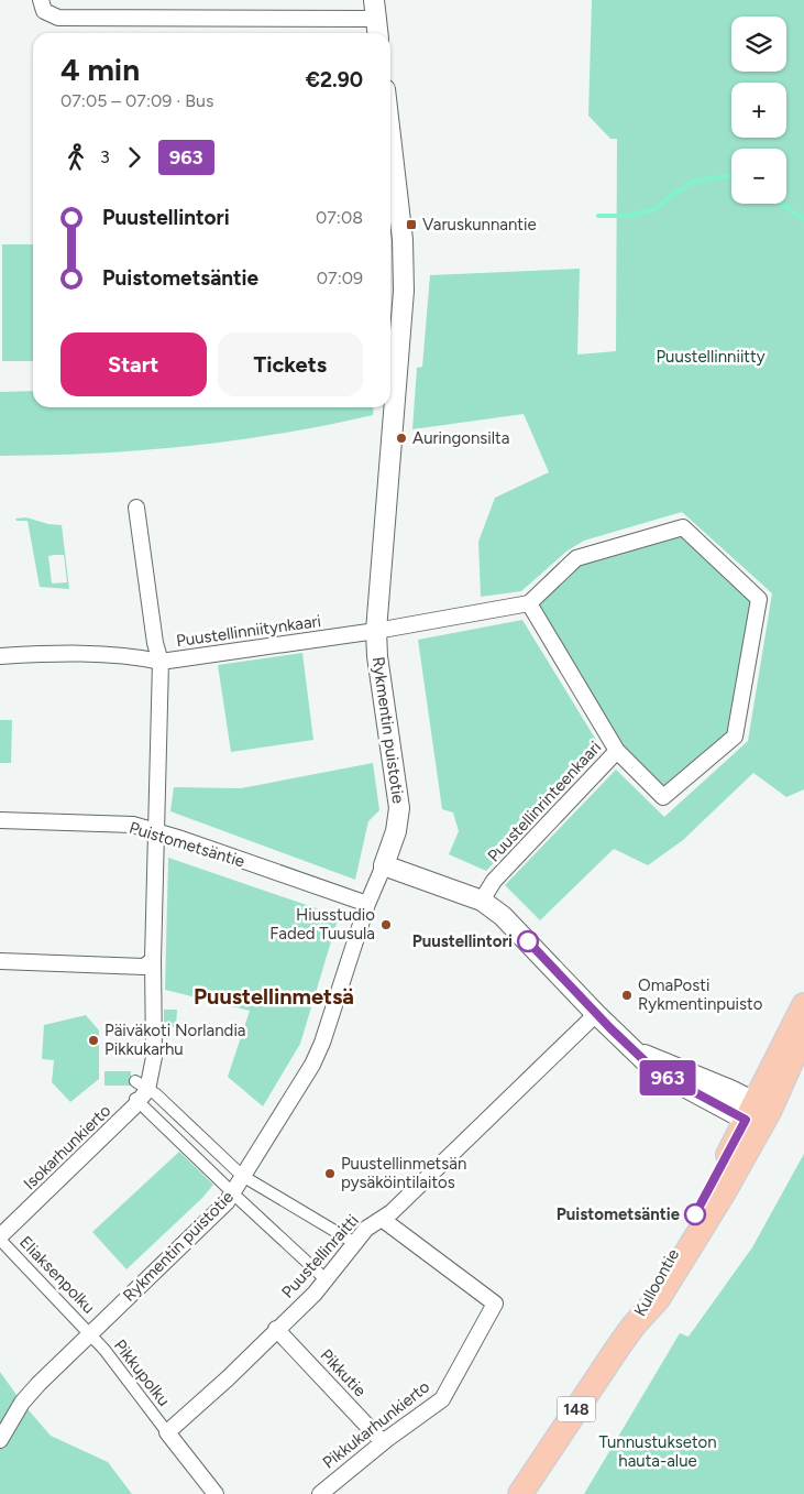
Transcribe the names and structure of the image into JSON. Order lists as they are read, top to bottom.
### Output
{
  "streets": {
    "main road": ["Kulloontie", "148"],
    "street": [
      "Puustellinniitynkaari",
      "Rykmentin puistotie",
      "Puustellinrinteenkaari",
      "Puistometsäntie",
      "Isokarhunkierto",
      "Puustellinraitti",
      "Eliaksenpolku",
      "Pikkupolku",
      "Pikkutie",
      "Pikkukarhunkierto"
    ]
  },
  "crossings": [
    ["Puustellinniitynkaari", "Rykmentin puistotie"],
    ["Puustellinniitynkaari", "Puistometsäntie"],
    ["Puustellinniitynkaari", "Isokarhunkierto"],
    ["Rykmentin puistotie", "Puistometsäntie"],
    ["Rykmentin puistotie", "Eliaksenpolku"],
    ["Rykmentin puistotie", "Pikkupolku"],
    ["Isokarhunkierto", "Eliaksenpolku"],
    ["Puustellinraitti", "Pikkupolku"],
    ["Puustellinraitti", "Pikkutie"],
    ["Puustellinraitti", "Pikkukarhunkierto"],
    ["Eliaksenpolku", "Pikkupolku"],
    ["Pikkutie", "Pikkukarhunkierto"]
  ],
  "districts": ["Puustellinmetsä"],
  "parks": ["Puustellinniitty", "Tunnustukseton hauta-alue"],
  "places": {
    "transit": ["Varuskunnantie"],
    "other": [
      "Auringonsilta",
      "Hiusstudio Faded Tuusula",
      "Puustellintori",
      "OmaPosti Rykmentinpuisto",
      "Päiväkoti Norlandia Pikkukarhu",
      "Puustellinmetsän pysäköintilaitos",
      "Puistometsäntie"
    ]
  },
  "lines": ["bus line 963"],
  "page": {
    "on_map": "963",
    "map_buttons": ["+", "−"],
    "heading": ["4 min", "07:05 – 07:09 · Bus", "€2.90"],
    "legs": ["3", "963"],
    "list": [
      {
        "name": "Puustellintori",
        "value": "07:08"
      },
      {
        "name": "Puistometsäntie",
        "value": "07:09"
      }
    ],
    "buttons": ["Start", "Tickets"]
  }
}
